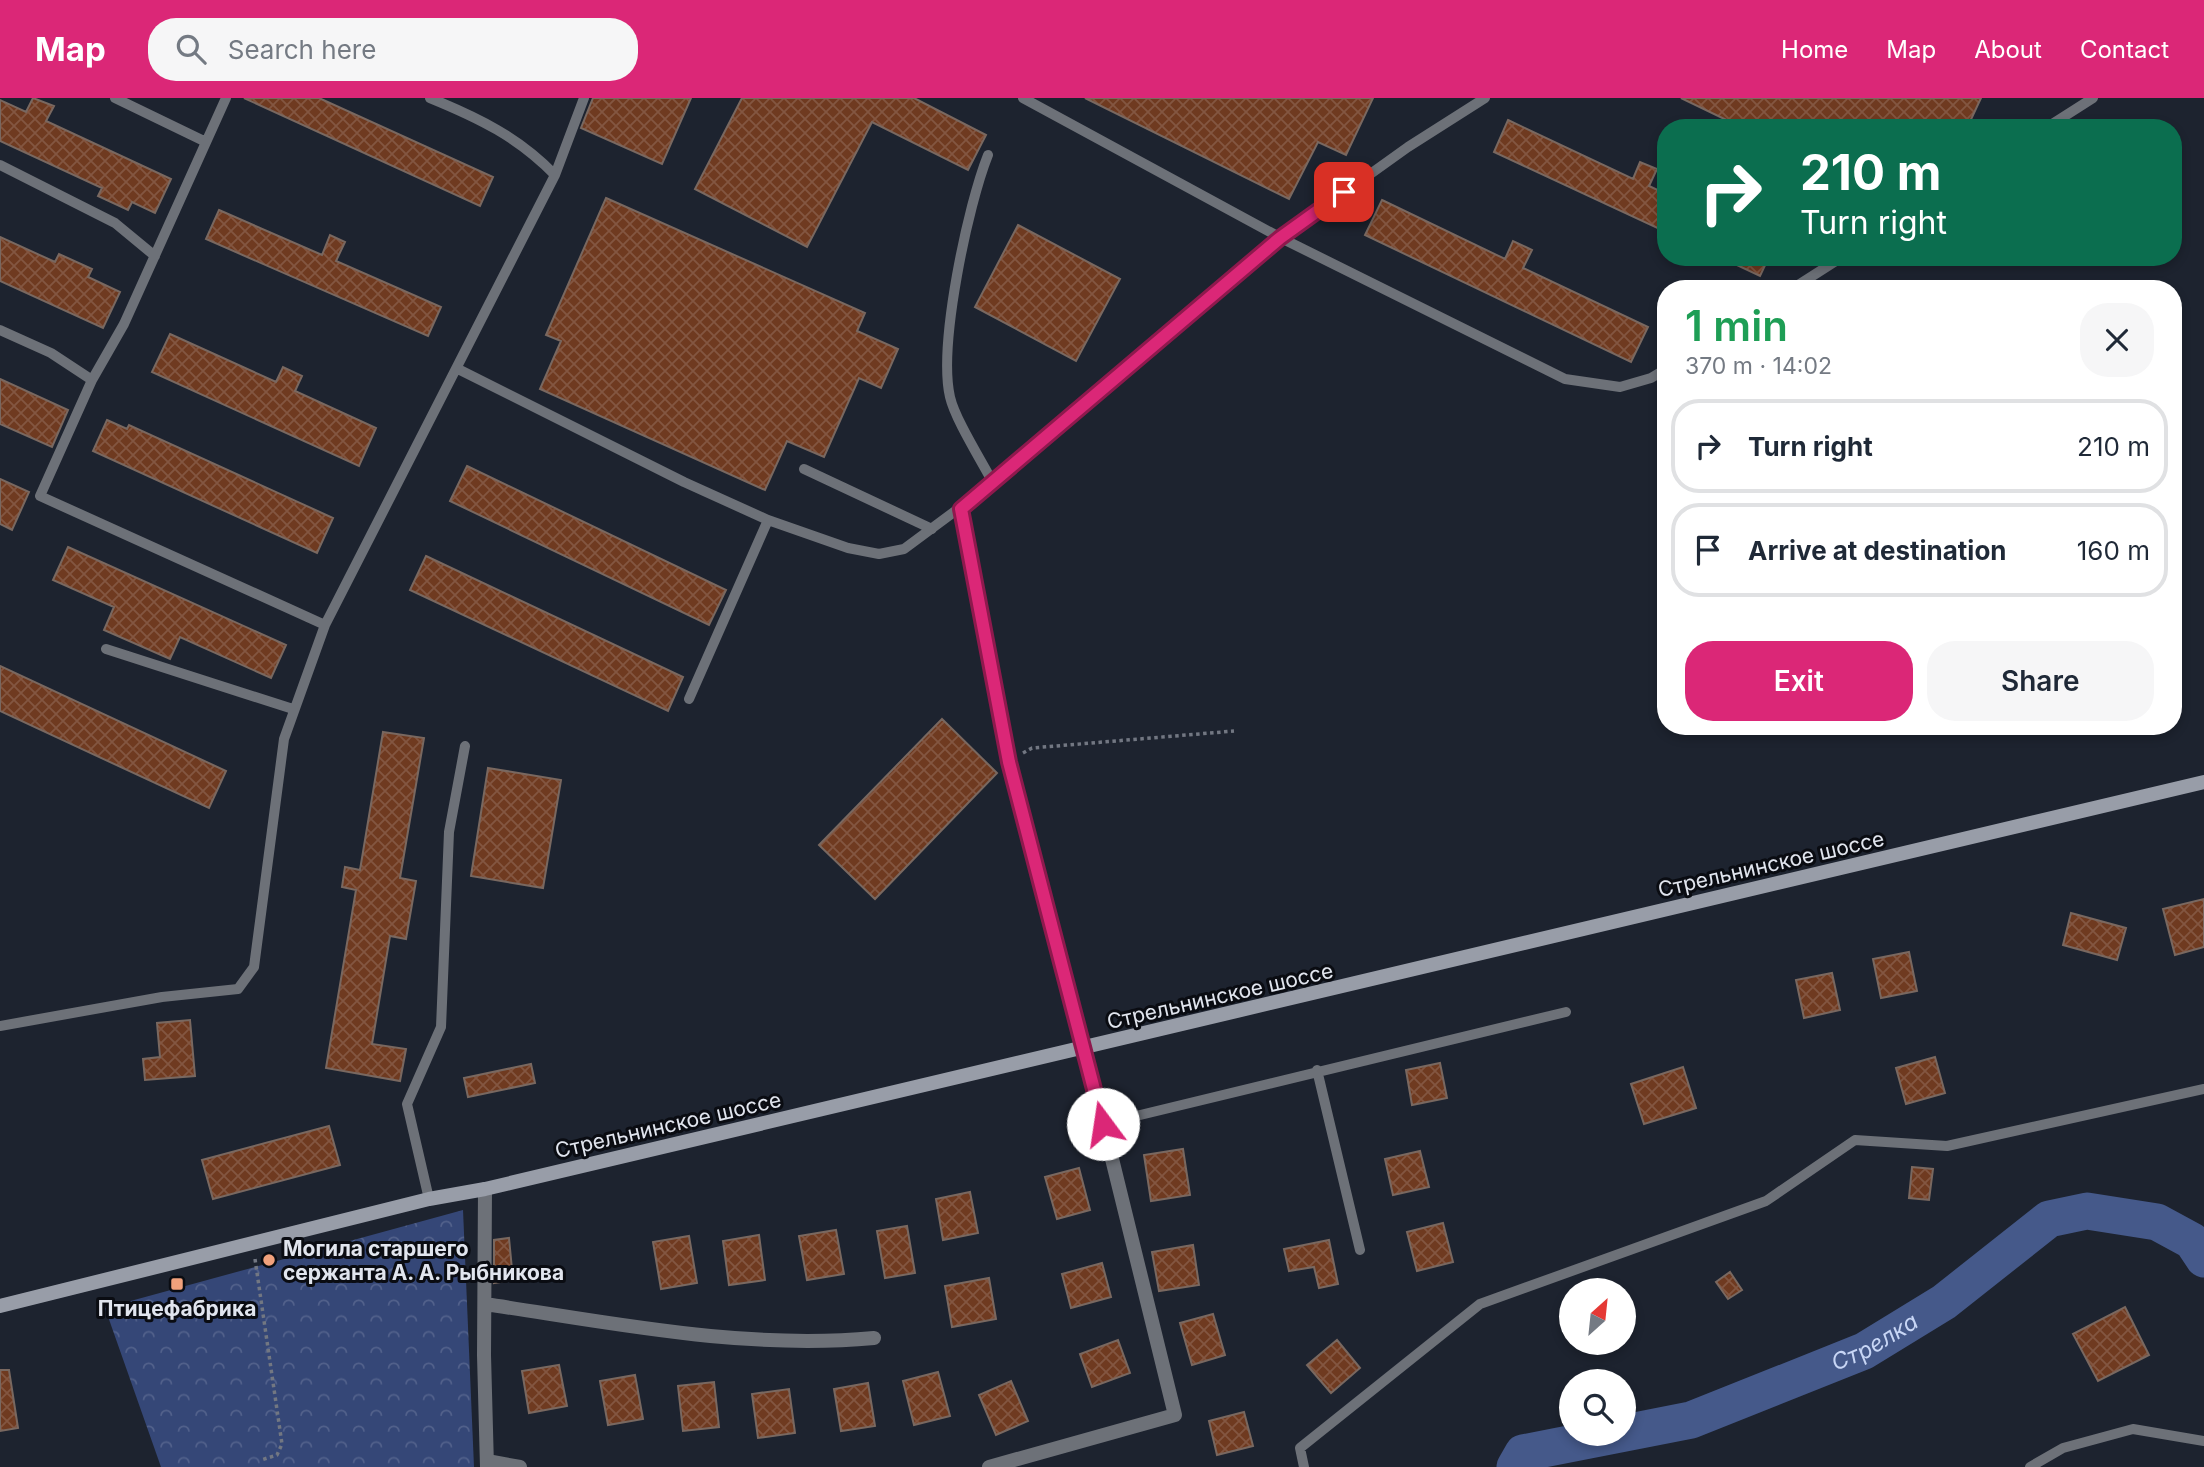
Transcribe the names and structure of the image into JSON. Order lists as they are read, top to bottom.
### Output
{
  "streets": {
    "main road": ["Стрельнинское шоссе"]
  },
  "water": ["Стрелка"],
  "places": {
    "other": ["Могила старшего сержанта А. А. Рыбникова"],
    "transit": ["Птицефабрика"]
  },
  "north": "top right",
  "page": {
    "header": "Map",
    "search": "Search here",
    "nav": [
      "Home",
      "Map",
      "About",
      "Contact"
    ],
    "turn": ["210 m", "Turn right"],
    "heading": ["1 min", "370 m · 14:02"],
    "list": [
      {
        "name": "Turn right",
        "value": "210 m"
      },
      {
        "name": "Arrive at destination",
        "value": "160 m"
      }
    ],
    "buttons": ["Exit", "Share"]
  }
}
